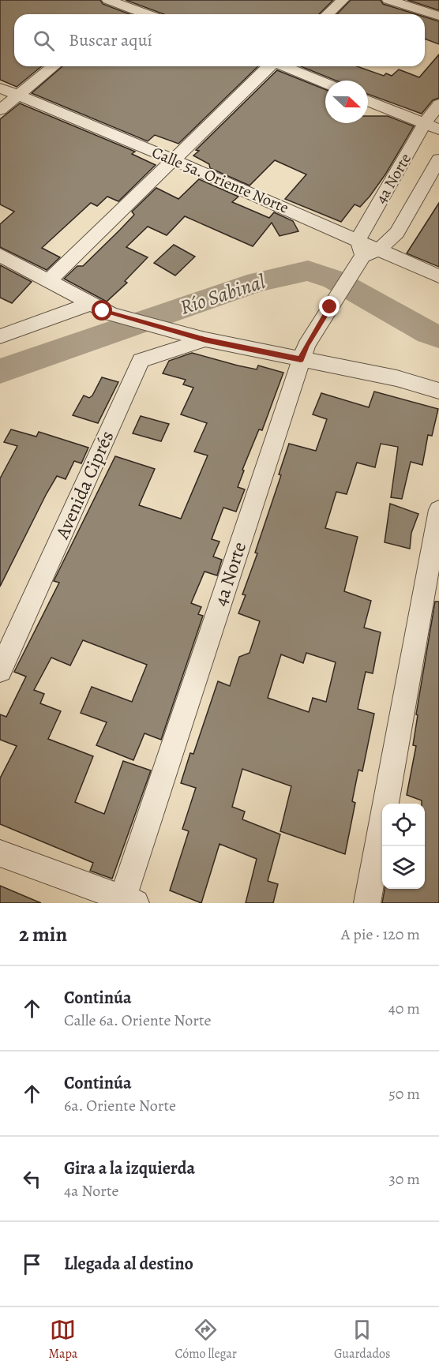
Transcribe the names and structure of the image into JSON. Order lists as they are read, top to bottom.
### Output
{
  "streets": {
    "street": ["4a Norte", "Calle 5a. Oriente Norte", "Avenida Ciprés"]
  },
  "crossings": [
    ["4a Norte", "Calle 5a. Oriente Norte"]
  ],
  "water": ["Río Sabinal"],
  "north": "right",
  "page": {
    "search": "Buscar aquí",
    "heading": ["2 min", "A pie · 120 m"],
    "list": [
      ["Continúa", "Calle 6a. Oriente Norte", "40 m"],
      ["Continúa", "6a. Oriente Norte", "50 m"],
      ["Gira a la izquierda", "4a Norte", "30 m"],
      "Llegada al destino"
    ],
    "nav": ["Mapa", "Cómo llegar", "Guardados"]
  }
}
